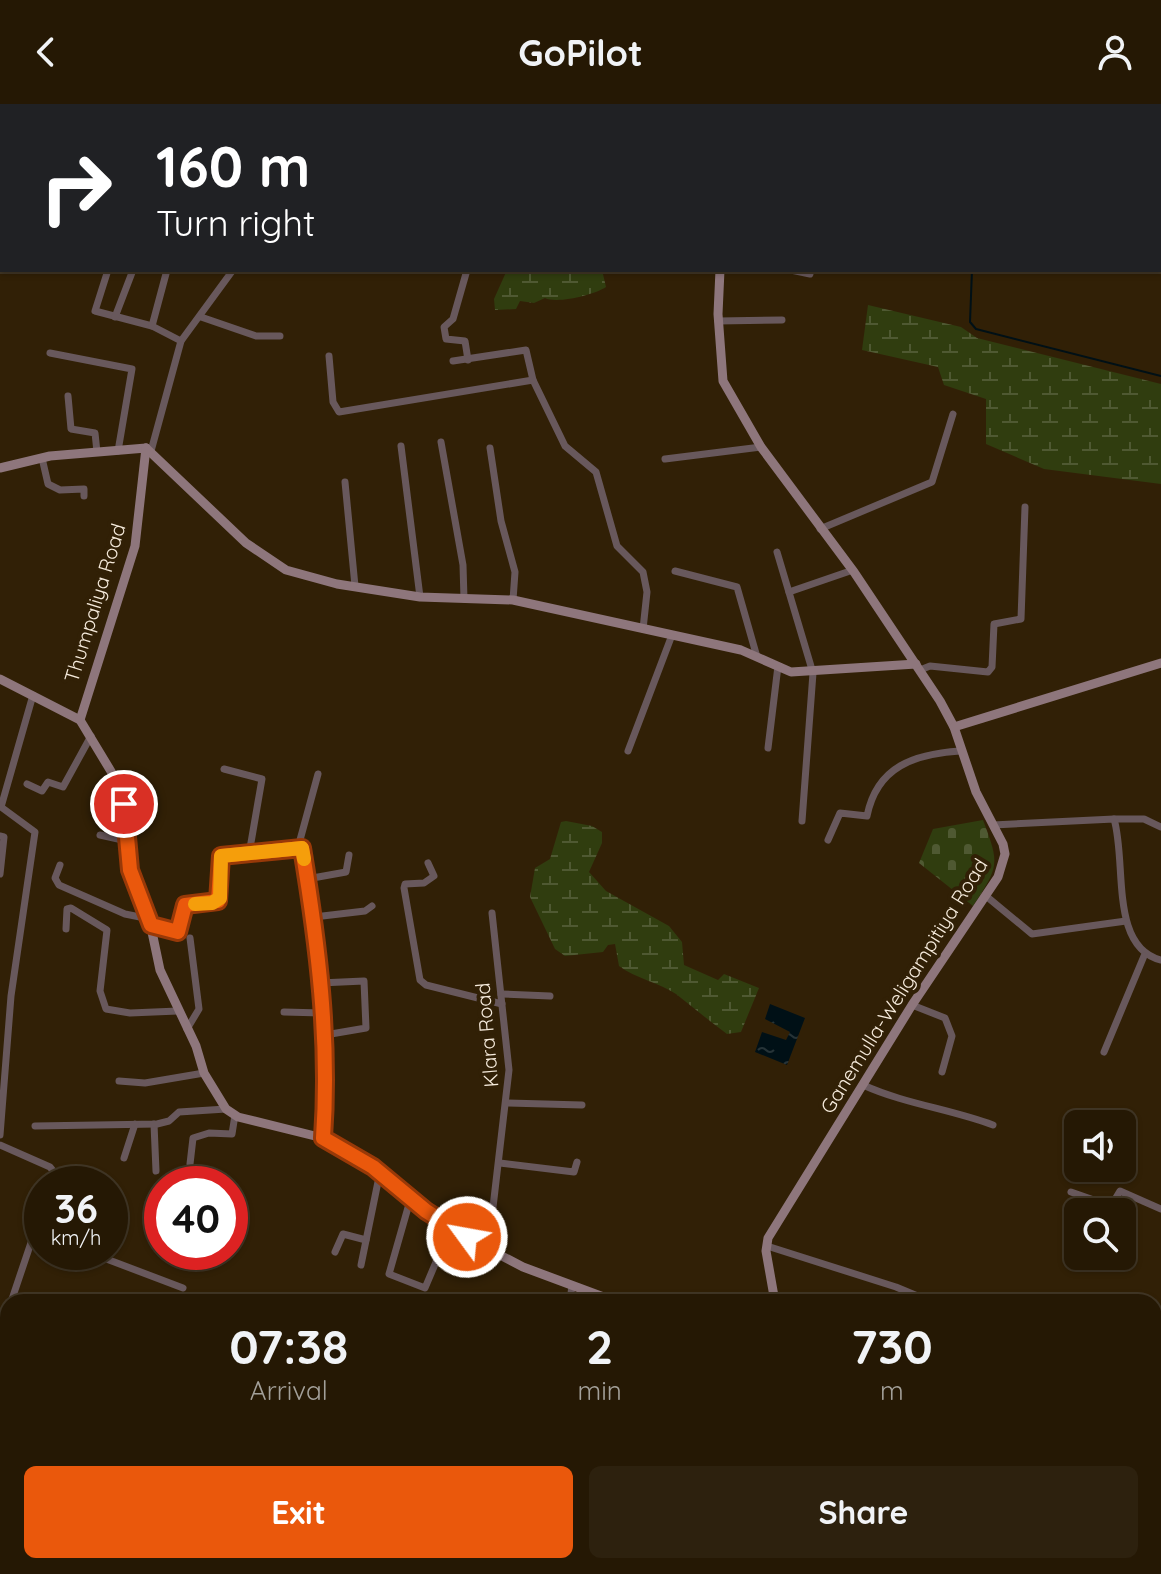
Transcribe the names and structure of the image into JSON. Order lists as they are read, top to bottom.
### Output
{
  "streets": {
    "street": ["Thumpaliya Road", "Ganemulla-Weligampitiya Road", "Klara Road"]
  },
  "page": {
    "header": "GoPilot",
    "turn": ["160 m", "Turn right"],
    "speed": "36 km/h",
    "limit": "40",
    "eta": [
      "07:38",
      "Arrival",
      "2",
      "min",
      "730",
      "m"
    ],
    "buttons": ["Exit", "Share"]
  }
}
